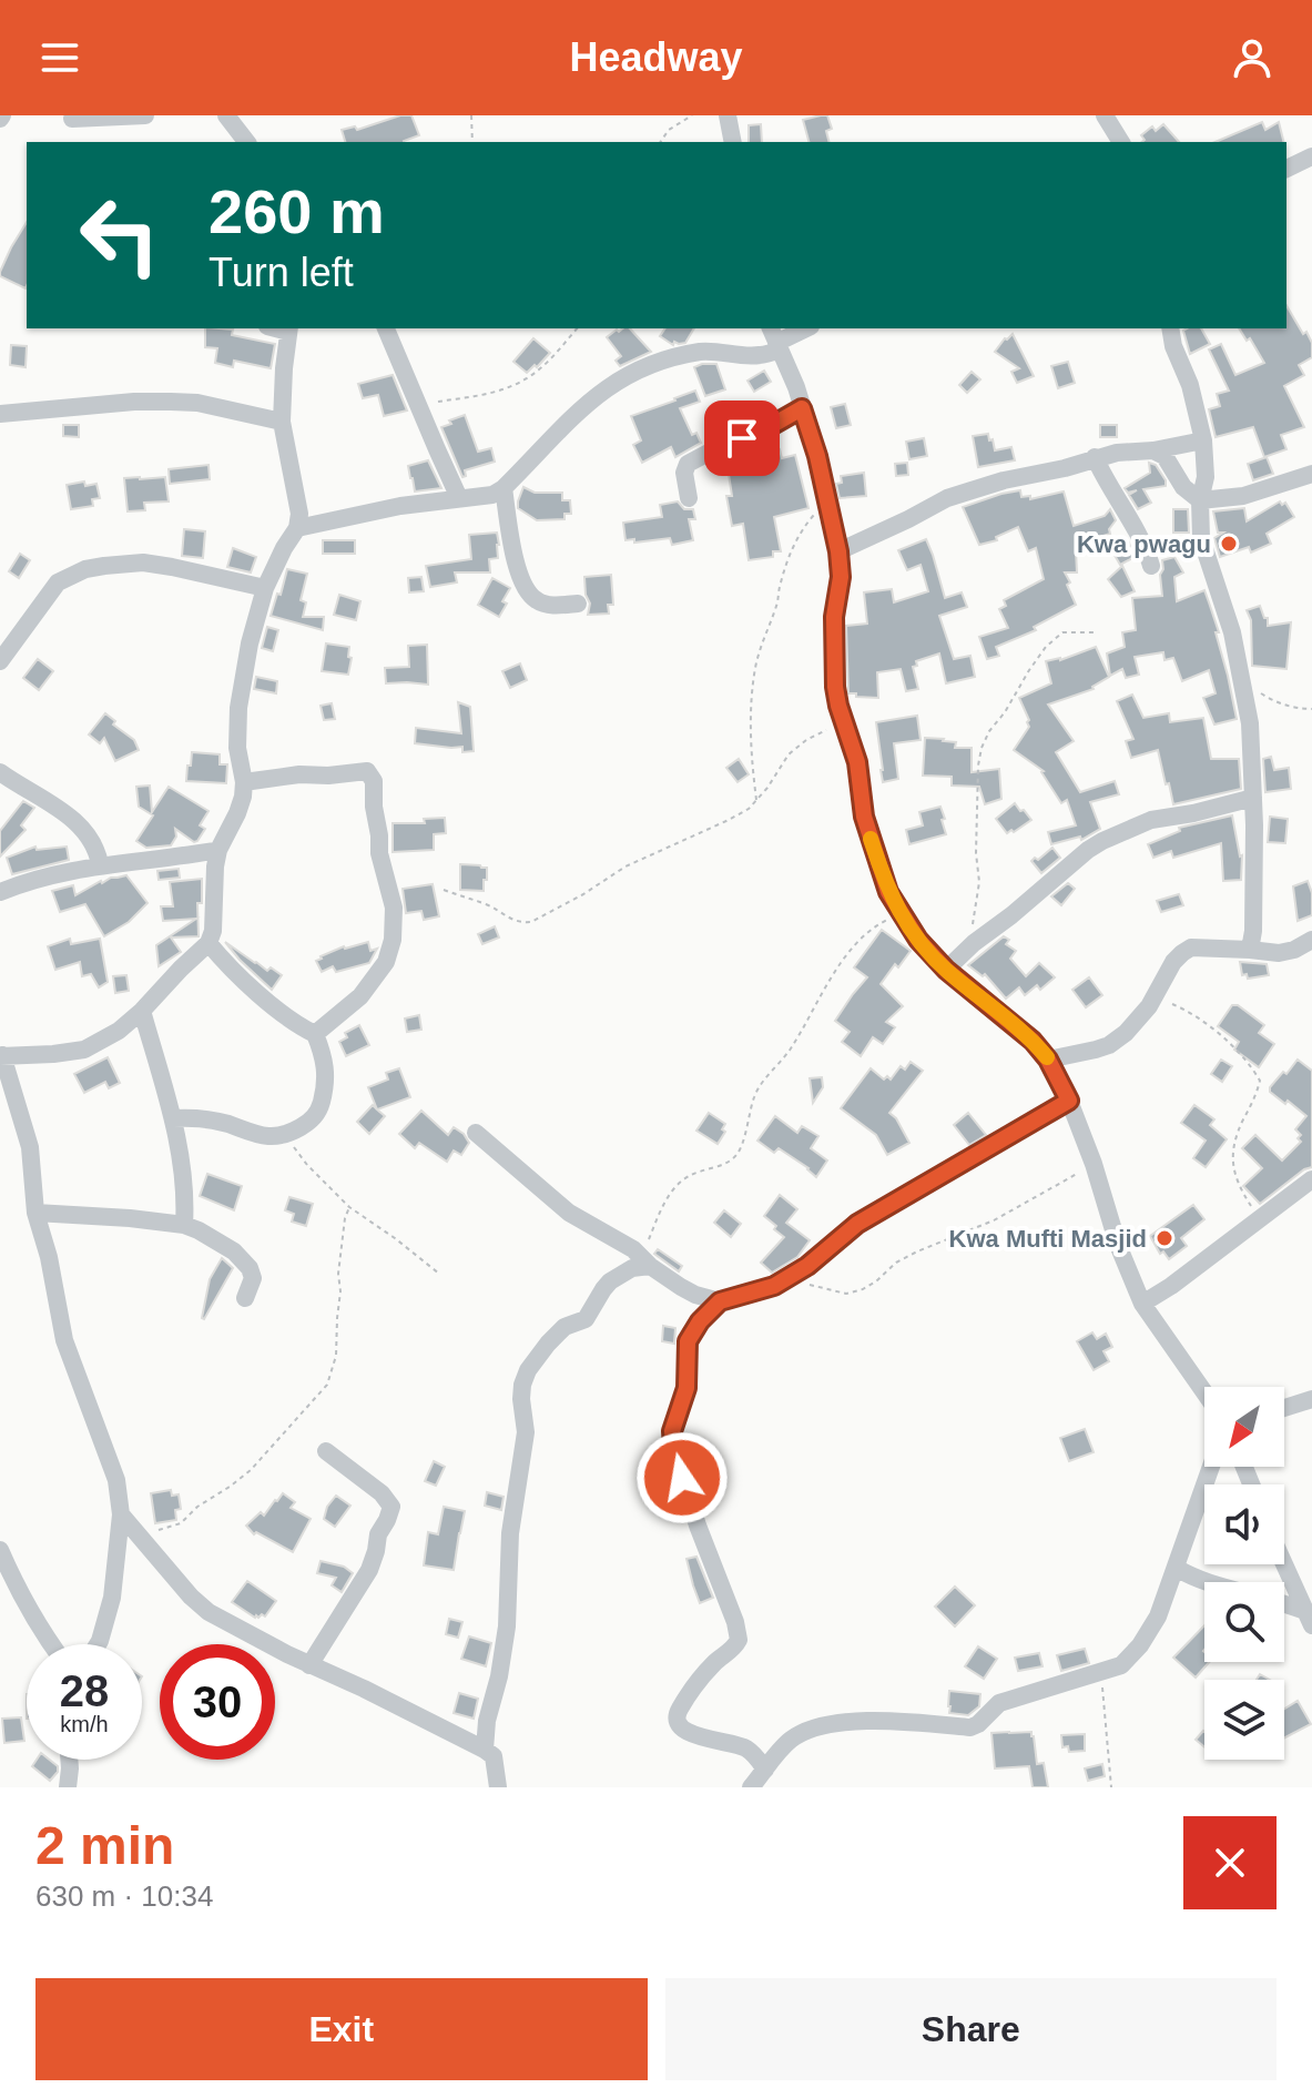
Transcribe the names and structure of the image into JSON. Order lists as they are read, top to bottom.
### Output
{
  "places": ["Kwa pwagu", "Kwa Mufti Masjid"],
  "north": "bottom left",
  "page": {
    "header": "Headway",
    "turn": ["260 m", "Turn left"],
    "speed": "28 km/h",
    "limit": "30",
    "heading": ["2 min", "630 m · 10:34"],
    "buttons": ["Exit", "Share"]
  }
}
